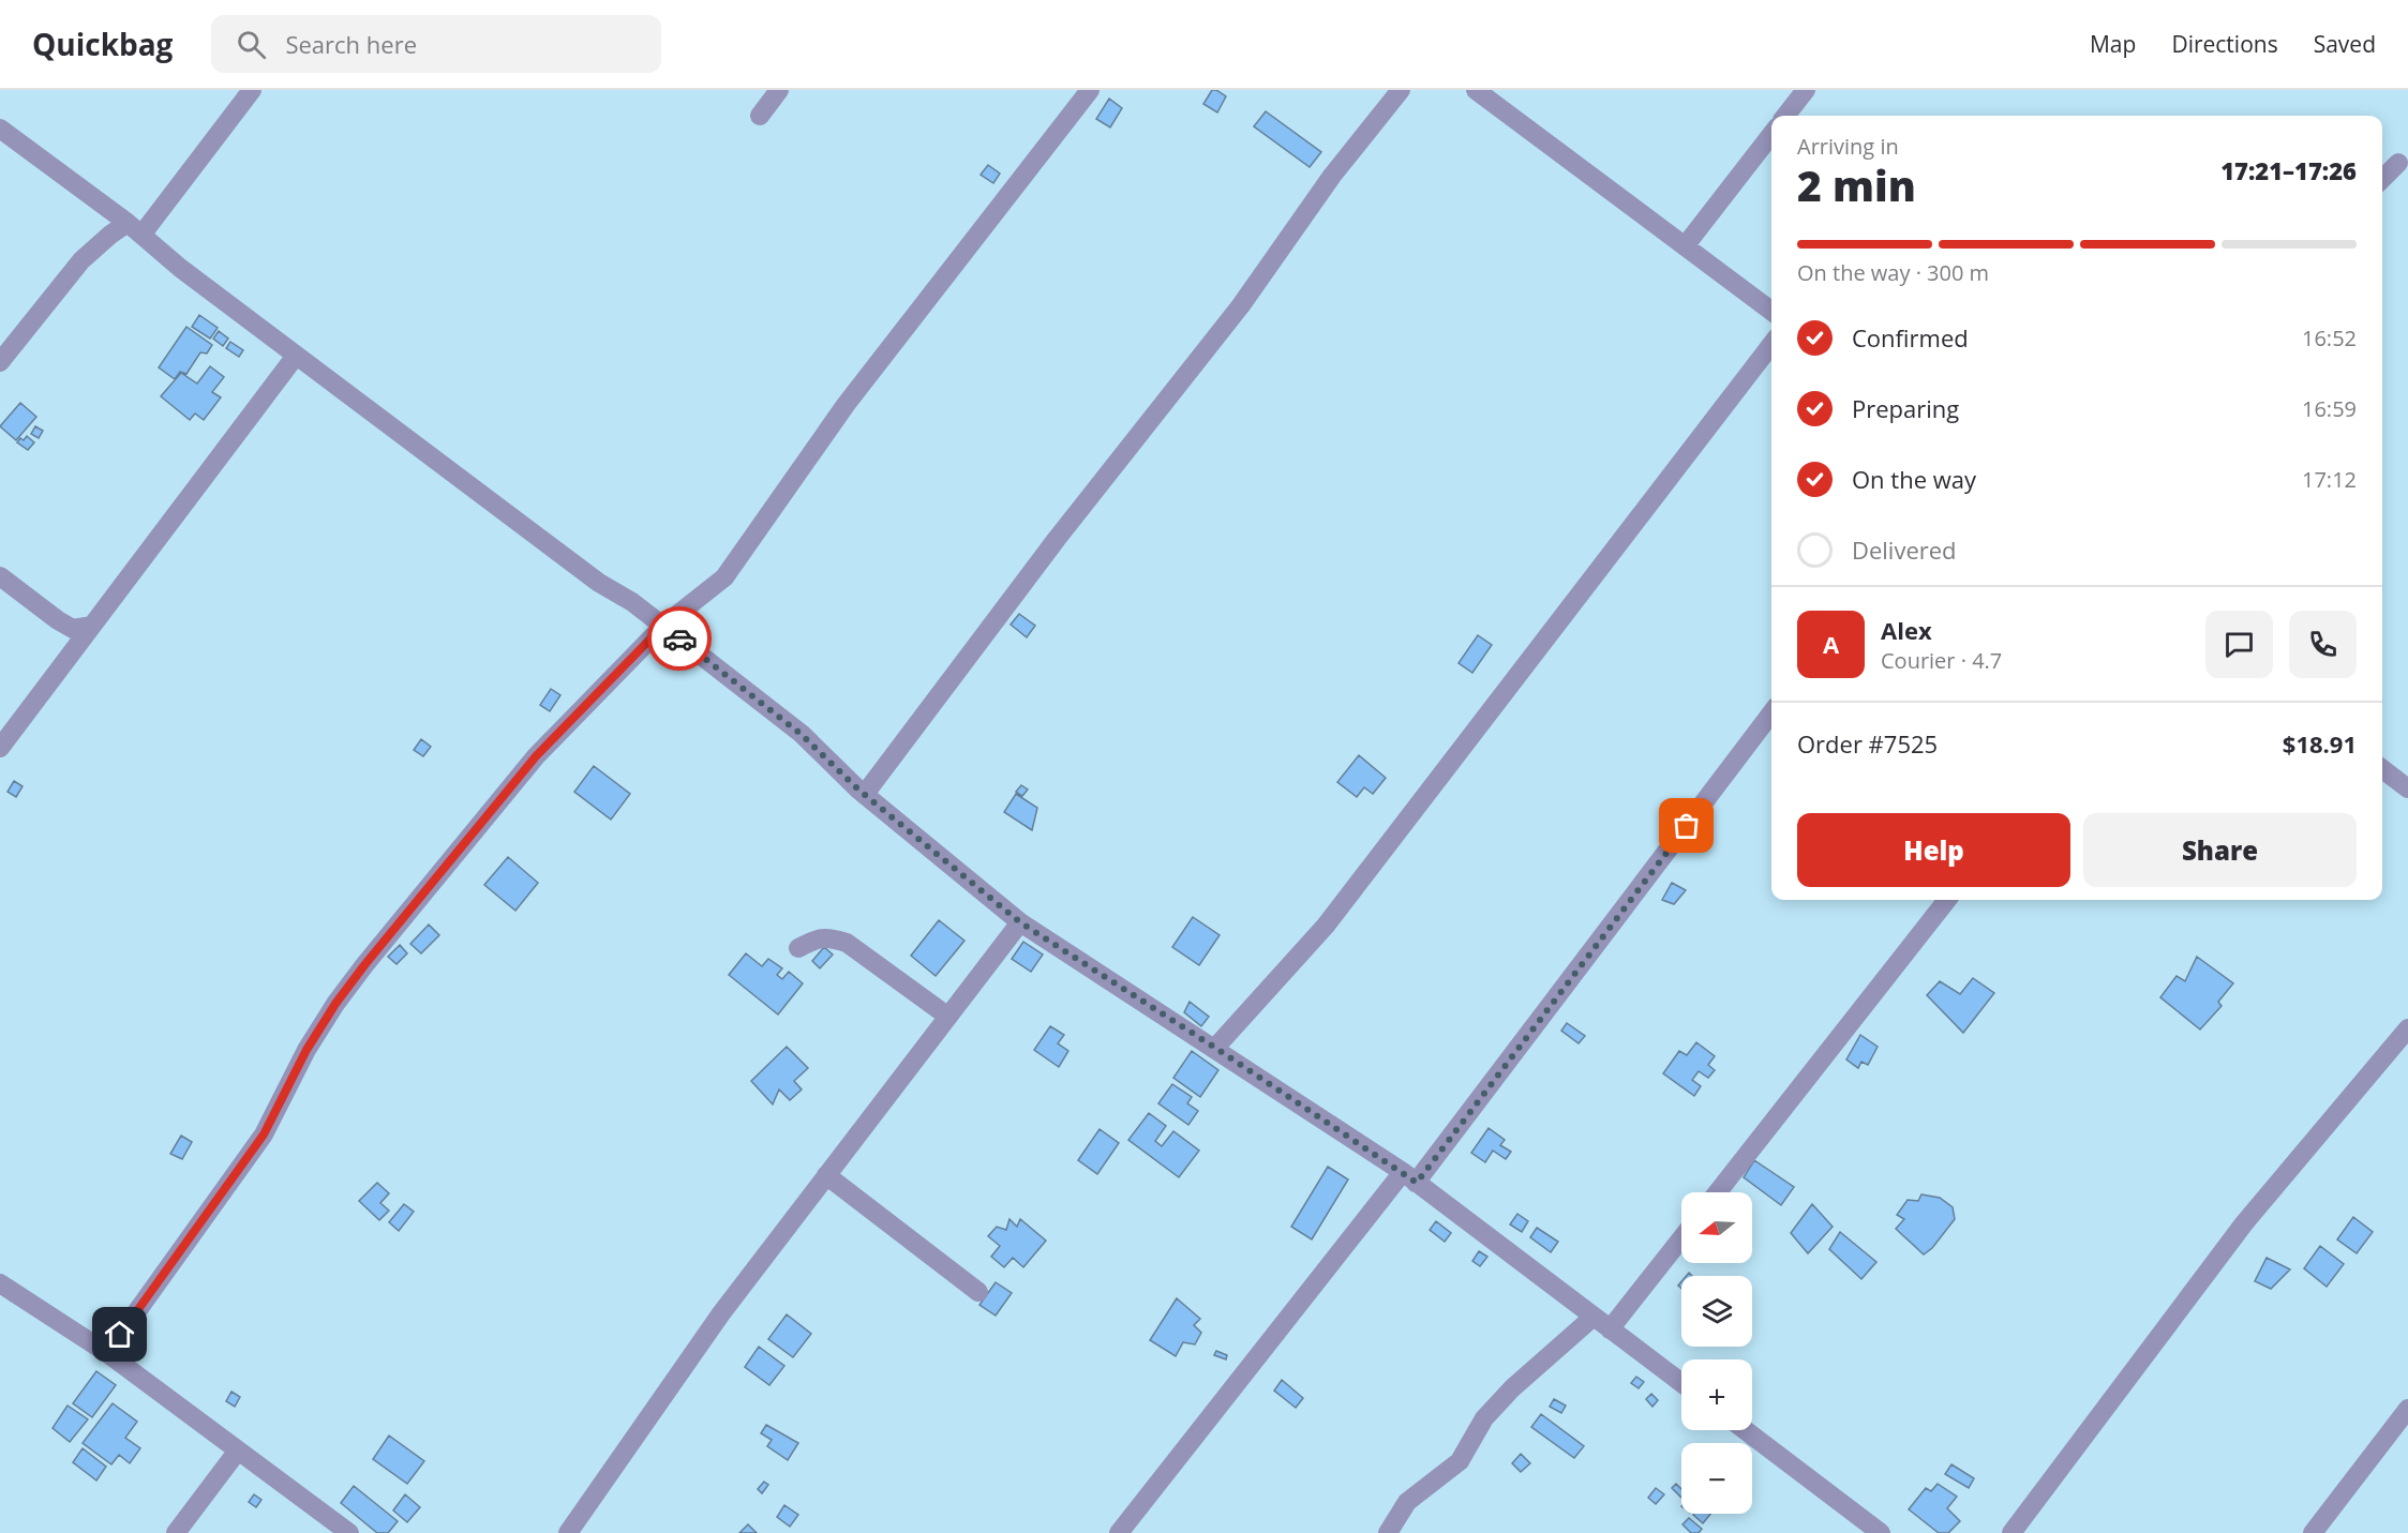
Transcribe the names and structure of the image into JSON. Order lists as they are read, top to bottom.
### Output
{
  "north": "left",
  "page": {
    "header": "Quickbag",
    "search": "Search here",
    "nav": ["Map", "Directions", "Saved"],
    "heading": ["2 min", "Arriving in", "17:21–17:26"],
    "panel": [
      "Alex",
      "Courier · 4.7",
      "Order #7525",
      "$18.91"
    ],
    "bar": "On the way · 300 m",
    "list": [
      ["Confirmed", "16:52"],
      ["Preparing", "16:59"],
      ["On the way", "17:12"],
      "Delivered"
    ],
    "round": "A",
    "buttons": ["Help", "Share"],
    "map_buttons": ["+", "−"]
  }
}
